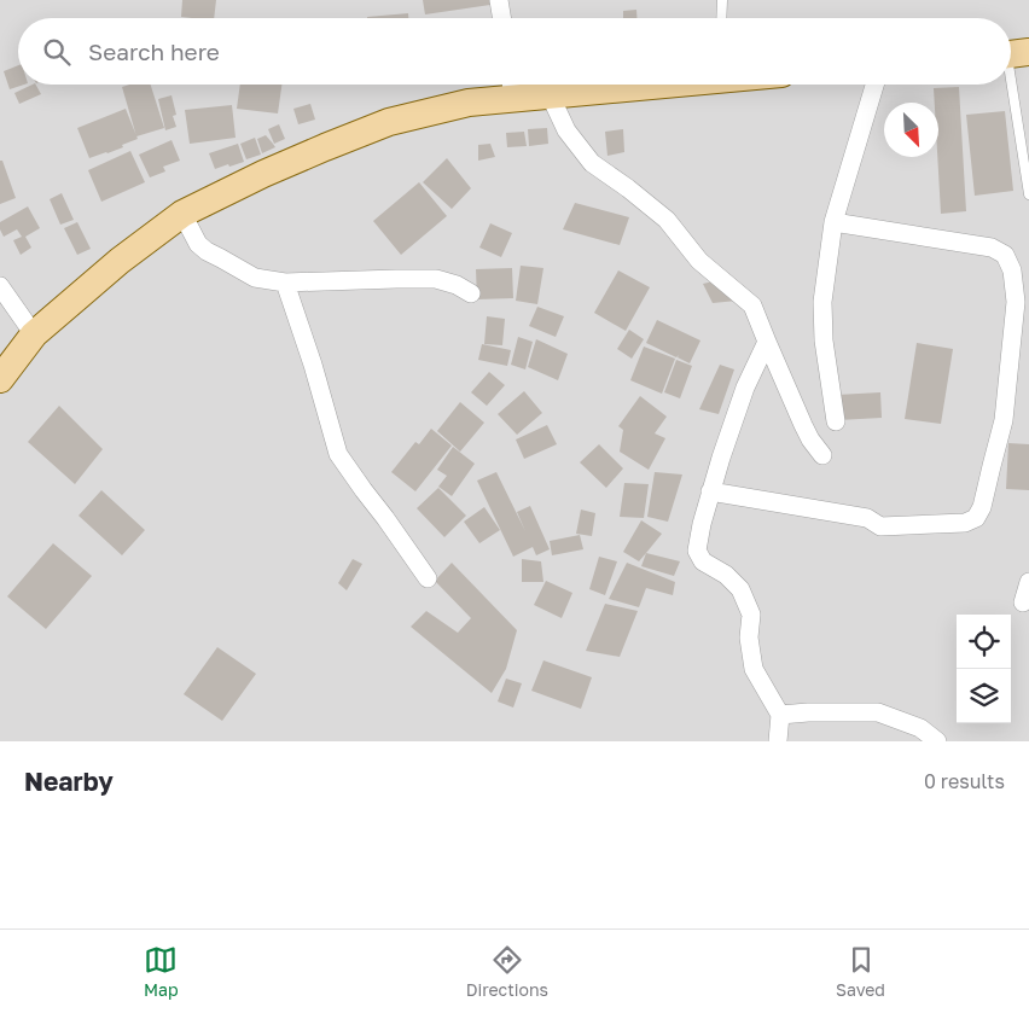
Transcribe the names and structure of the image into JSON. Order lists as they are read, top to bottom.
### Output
{
  "north": "bottom right",
  "page": {
    "search": "Search here",
    "heading": ["Nearby", "0 results"],
    "nav": ["Map", "Directions", "Saved"]
  }
}
